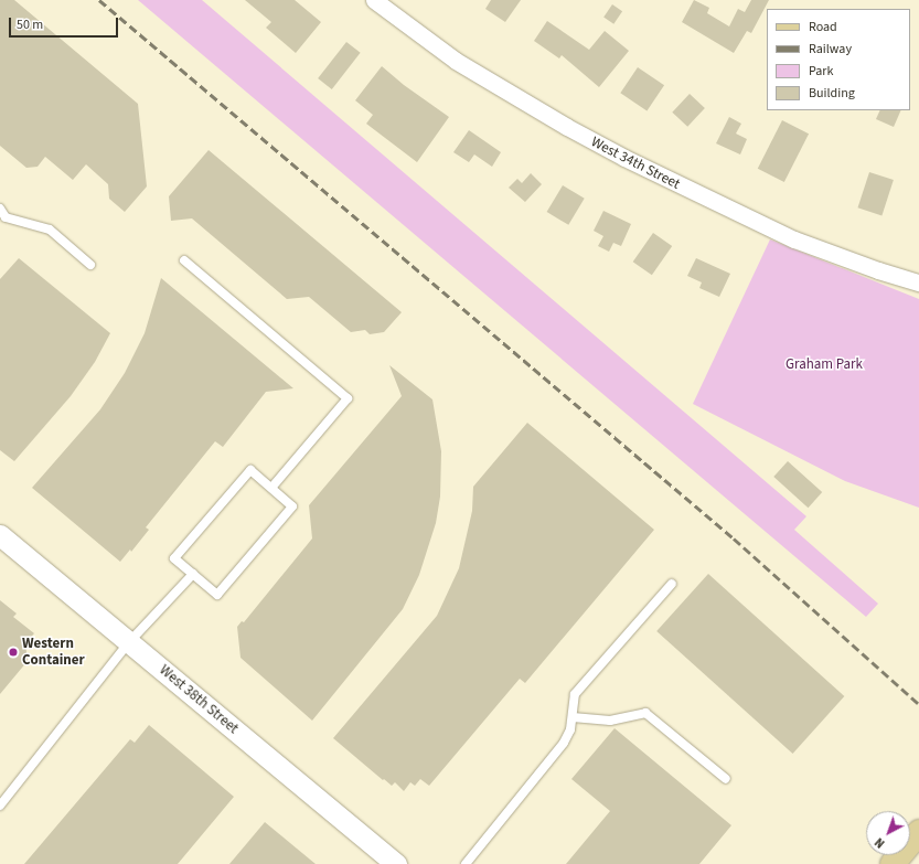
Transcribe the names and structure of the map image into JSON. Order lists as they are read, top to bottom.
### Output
{
  "streets": {
    "street": ["West 34th Street", "West 38th Street"]
  },
  "parks": ["Graham Park"],
  "places": ["Western Container"],
  "legend": [
    "Road",
    "Railway",
    "Park",
    "Building"
  ],
  "scale_bar": "50 m",
  "north": "bottom left"
}
